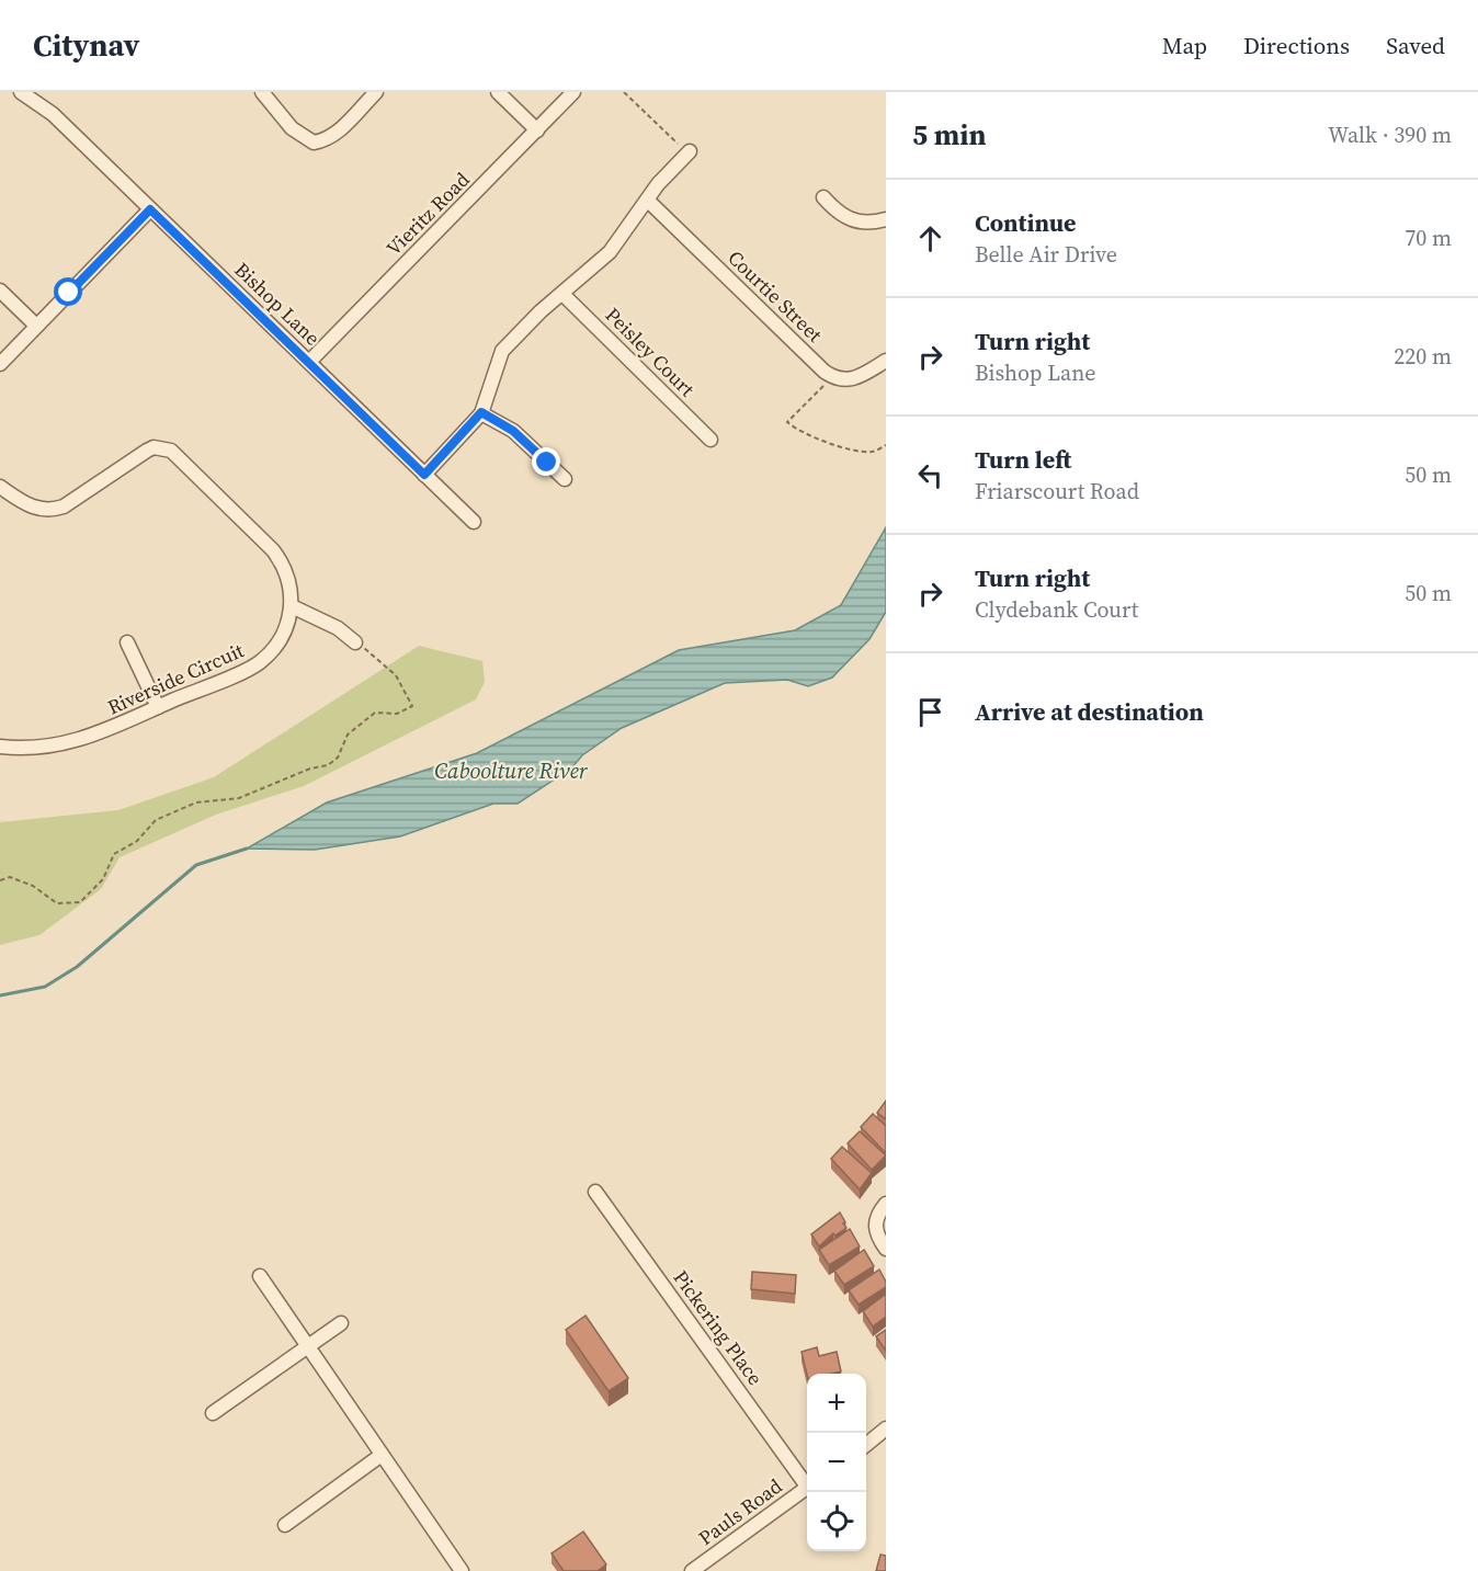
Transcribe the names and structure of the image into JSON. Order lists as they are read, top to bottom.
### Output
{
  "streets": {
    "street": [
      "Vieritz Road",
      "Courtie Street",
      "Bishop Lane",
      "Peisley Court",
      "Riverside Circuit",
      "Pickering Place",
      "Pauls Road"
    ]
  },
  "crossings": [
    ["Vieritz Road", "Bishop Lane"]
  ],
  "water": ["Caboolture River"],
  "page": {
    "header": "Citynav",
    "nav": ["Map", "Directions", "Saved"],
    "heading": ["5 min", "Walk · 390 m"],
    "list": [
      ["Continue", "Belle Air Drive", "70 m"],
      ["Turn right", "Bishop Lane", "220 m"],
      ["Turn left", "Friarscourt Road", "50 m"],
      ["Turn right", "Clydebank Court", "50 m"],
      "Arrive at destination"
    ],
    "map_buttons": ["+", "−"]
  }
}
